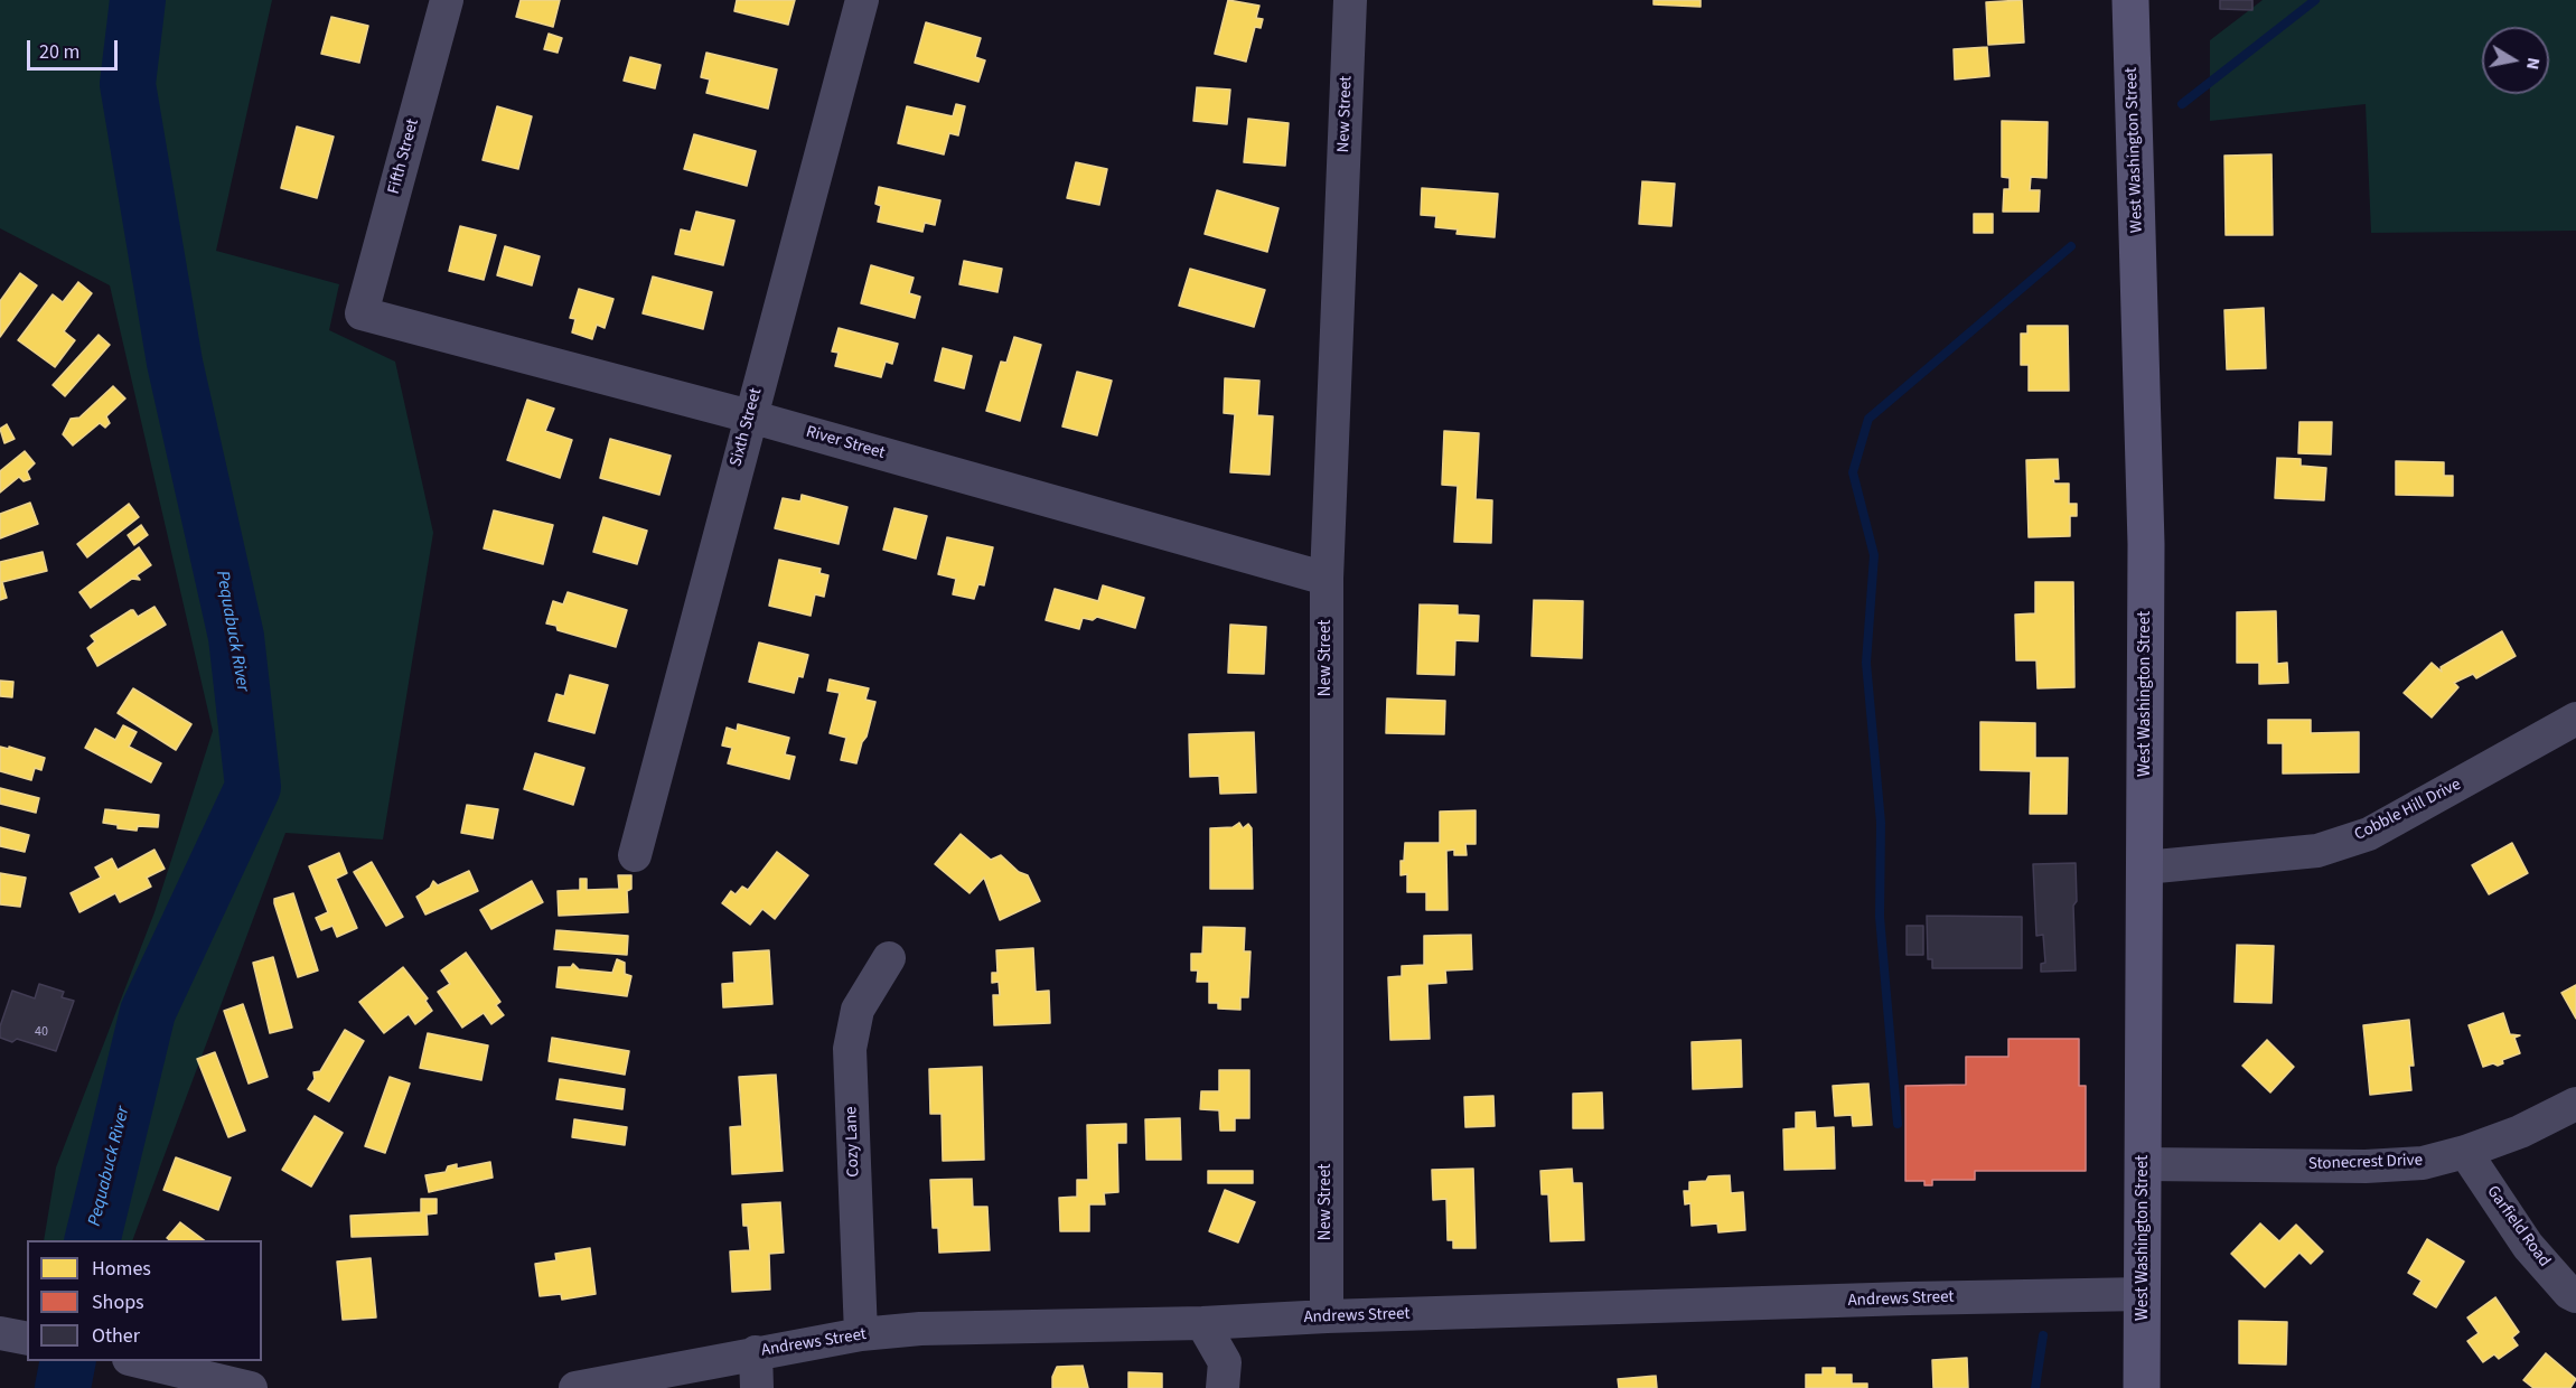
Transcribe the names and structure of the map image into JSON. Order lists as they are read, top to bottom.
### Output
{
  "streets": {
    "main road": ["West Washington Street"],
    "street": [
      "New Street",
      "Fifth Street",
      "Sixth Street",
      "River Street",
      "Cobble Hill Drive",
      "Cozy Lane",
      "Stonecrest Drive",
      "Garfield Road",
      "Andrews Street"
    ]
  },
  "crossings": [
    ["New Street", "River Street"],
    ["New Street", "Andrews Street"],
    ["West Washington Street", "Cobble Hill Drive"],
    ["West Washington Street", "Stonecrest Drive"],
    ["West Washington Street", "Andrews Street"],
    ["Fifth Street", "River Street"],
    ["Sixth Street", "River Street"],
    ["Cozy Lane", "Andrews Street"],
    ["Stonecrest Drive", "Garfield Road"]
  ],
  "water": ["Pequabuck River"],
  "house_numbers": ["40"],
  "legend": ["Homes", "Shops", "Other"],
  "scale_bar": "20 m",
  "north": "right"
}
